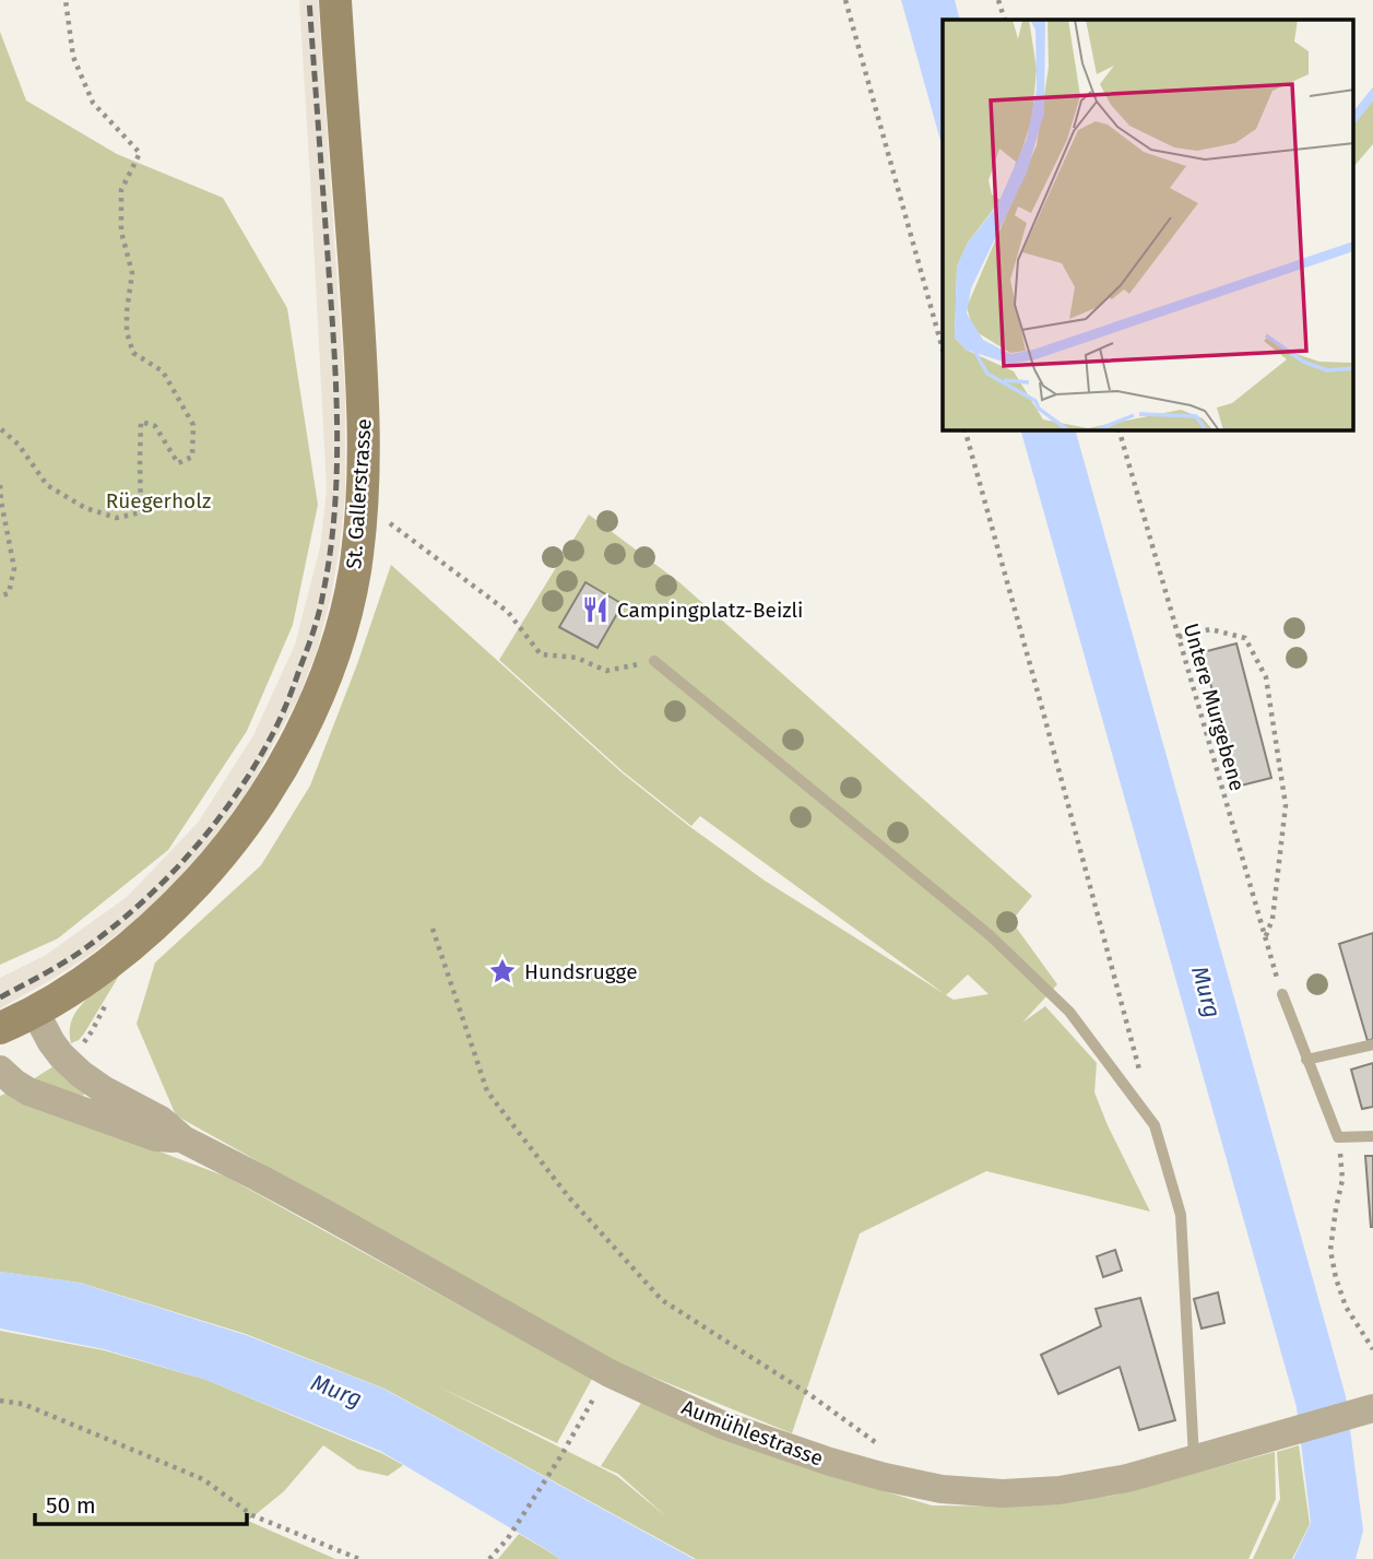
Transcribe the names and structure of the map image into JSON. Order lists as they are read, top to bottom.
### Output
{
  "streets": {
    "main road": ["St. Gallerstrasse"],
    "street": ["Aumühlestrasse"],
    "path": ["Untere Murgebene"]
  },
  "crossings": [
    ["St. Gallerstrasse", "Aumühlestrasse"]
  ],
  "water": ["Murg"],
  "parks": ["Rüegerholz"],
  "places": {
    "restaurant": ["Campingplatz-Beizli"],
    "place": ["Hundsrugge"]
  },
  "scale_bar": "50 m"
}
